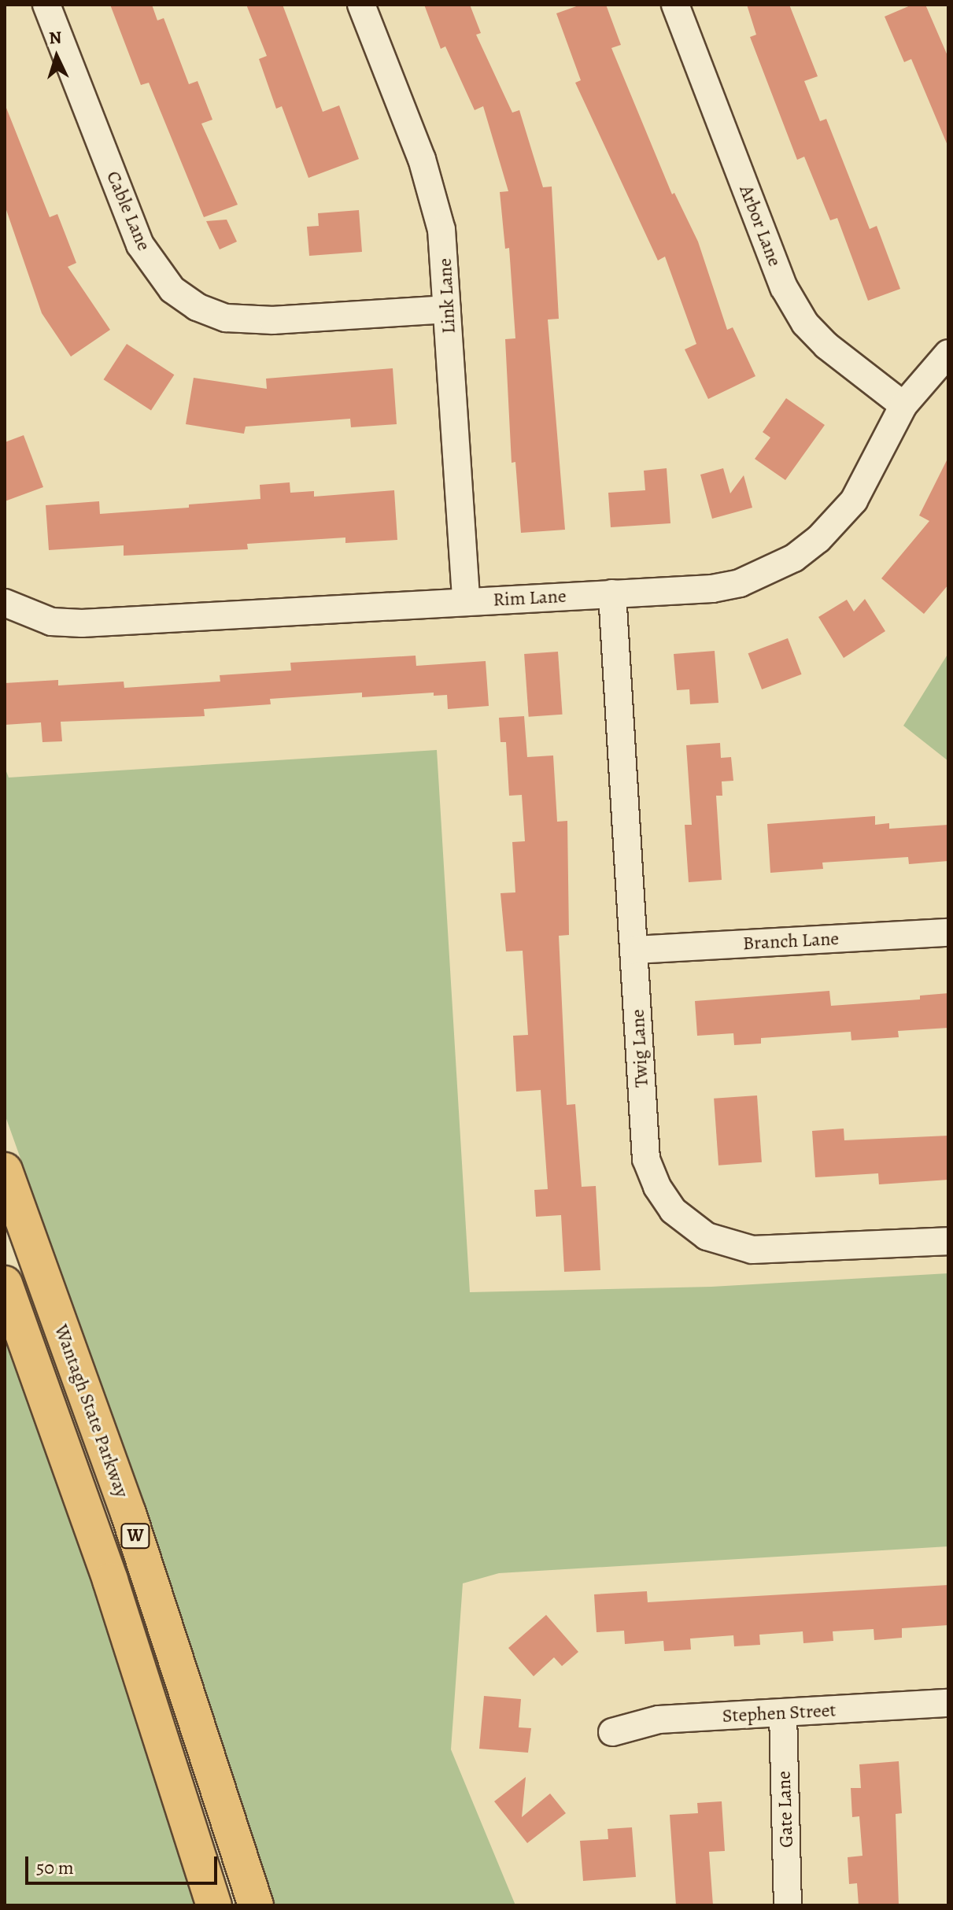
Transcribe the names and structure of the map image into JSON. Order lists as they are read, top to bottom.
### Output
{
  "streets": {
    "highway": ["Wantagh State Parkway", "W"],
    "street": [
      "Cable Lane",
      "Arbor Lane",
      "Link Lane",
      "Rim Lane",
      "Branch Lane",
      "Twig Lane",
      "Stephen Street",
      "Gate Lane"
    ]
  },
  "crossings": [
    ["Cable Lane", "Link Lane"],
    ["Arbor Lane", "Rim Lane"],
    ["Link Lane", "Rim Lane"],
    ["Rim Lane", "Twig Lane"],
    ["Branch Lane", "Twig Lane"],
    ["Stephen Street", "Gate Lane"]
  ],
  "scale_bar": "50 m",
  "north": "top"
}
